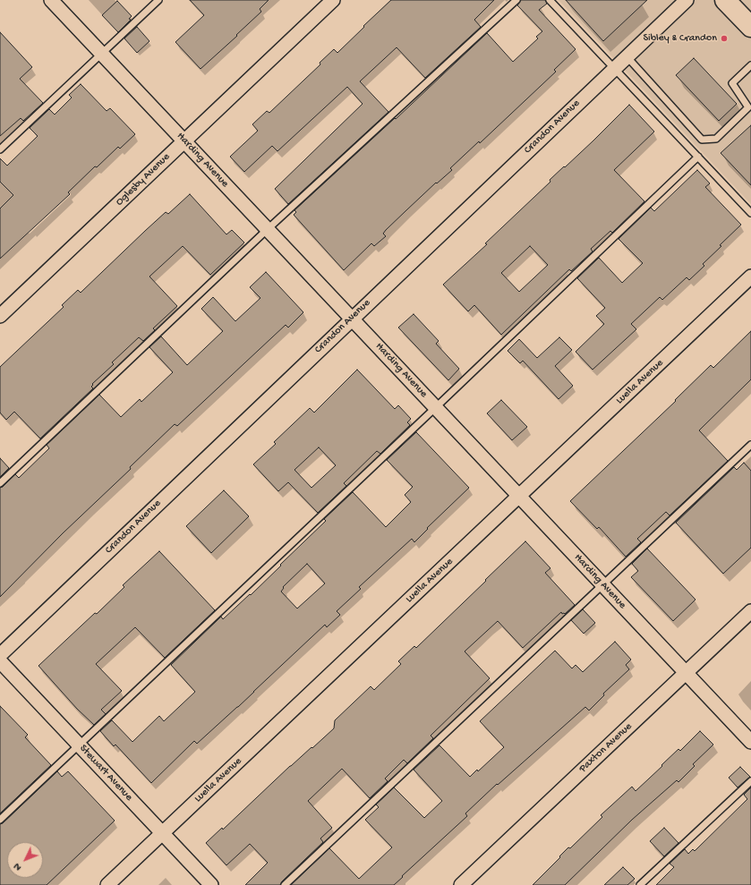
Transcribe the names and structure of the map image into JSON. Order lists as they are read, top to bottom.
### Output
{
  "streets": {
    "street": [
      "Crandon Avenue",
      "Harding Avenue",
      "Oglesby Avenue",
      "Luella Avenue",
      "Paxton Avenue",
      "Stewart Avenue"
    ]
  },
  "crossings": [
    ["Crandon Avenue", "Harding Avenue"],
    ["Harding Avenue", "Oglesby Avenue"],
    ["Harding Avenue", "Luella Avenue"],
    ["Harding Avenue", "Paxton Avenue"],
    ["Luella Avenue", "Stewart Avenue"]
  ],
  "places": ["Sibley & Crandon"],
  "north": "bottom left"
}
